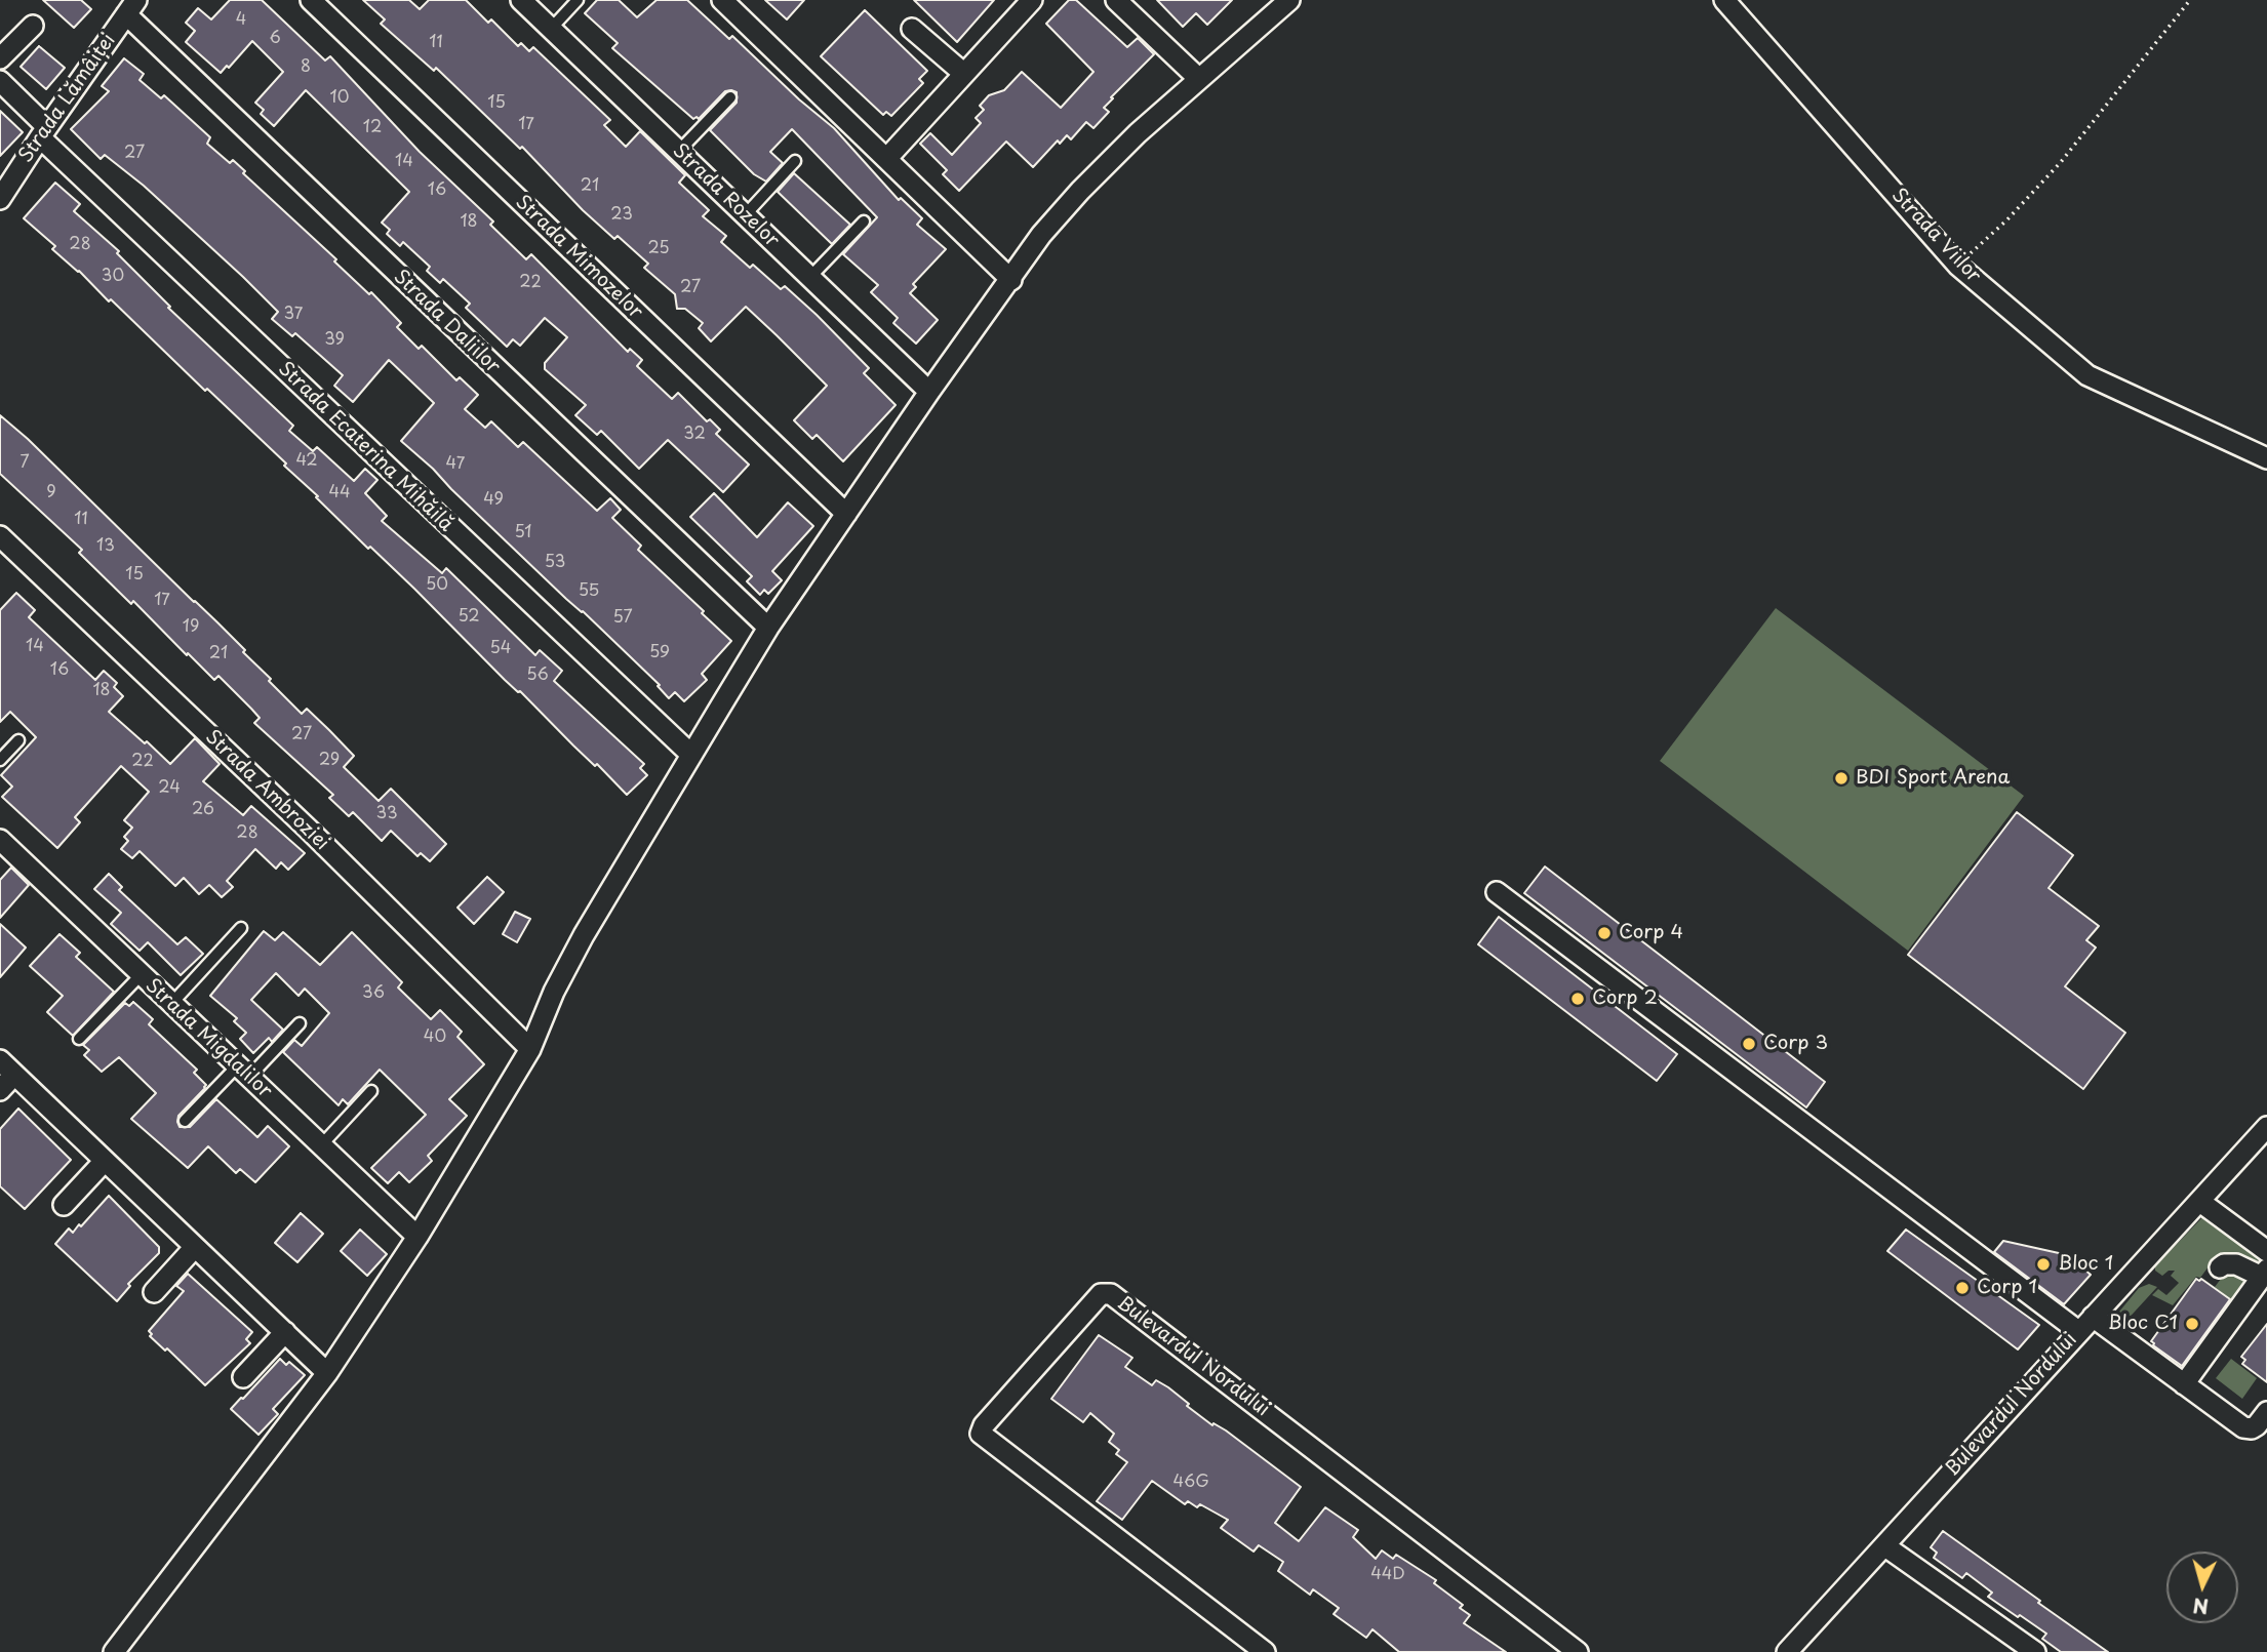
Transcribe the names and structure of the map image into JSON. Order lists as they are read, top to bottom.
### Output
{
  "streets": {
    "street": [
      "Strada Lămâiței",
      "Strada Rozelor",
      "Strada Viilor",
      "Strada Mimozelor",
      "Strada Daliilor",
      "Strada Ecaterina Mihăilă",
      "Strada Ambroziei",
      "Strada Migdalilor",
      "Bulevardul Nordului"
    ]
  },
  "crossings": [
    ["Strada Lămâiței", "Strada Daliilor"],
    ["Strada Lămâiței", "Strada Ecaterina Mihăilă"]
  ],
  "places": [
    "BDI Sport Arena",
    "Corp 4",
    "Corp 2",
    "Corp 3",
    "Bloc 1",
    "Corp 1",
    "Bloc C1"
  ],
  "house_numbers": [
    "4",
    "6",
    "11",
    "8",
    "10",
    "15",
    "17",
    "12",
    "27",
    "14",
    "21",
    "16",
    "23",
    "18",
    "28",
    "25",
    "30",
    "22",
    "27",
    "37",
    "39",
    "32",
    "42",
    "7",
    "47",
    "9",
    "44",
    "49",
    "11",
    "51",
    "13",
    "53",
    "15",
    "50",
    "55",
    "17",
    "52",
    "57",
    "19",
    "14",
    "54",
    "59",
    "21",
    "16",
    "56",
    "18",
    "27",
    "29",
    "22",
    "24",
    "26",
    "33",
    "28",
    "36",
    "40",
    "46G",
    "44D"
  ],
  "north": "bottom"
}
